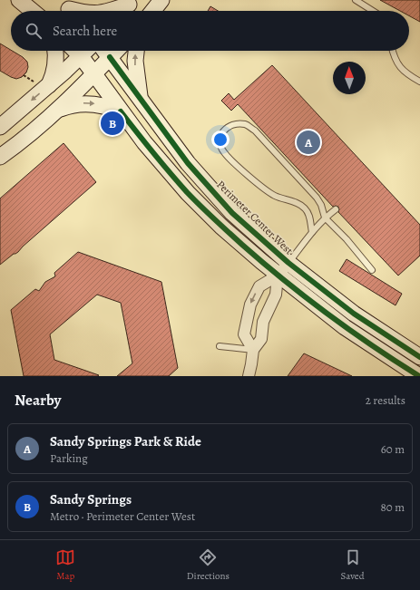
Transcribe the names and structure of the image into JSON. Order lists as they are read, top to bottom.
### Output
{
  "streets": {
    "main road": ["Perimeter Center West"]
  },
  "north": "top",
  "page": {
    "search": "Search here",
    "pins": ["B", "A"],
    "heading": ["Nearby", "2 results"],
    "list": [
      {
        "mark": "A",
        "name": "Sandy Springs Park & Ride",
        "note": "Parking",
        "value": "60 m"
      },
      {
        "mark": "B",
        "name": "Sandy Springs",
        "note": "Metro · Perimeter Center West",
        "value": "80 m"
      }
    ],
    "nav": ["Map", "Directions", "Saved"]
  }
}
